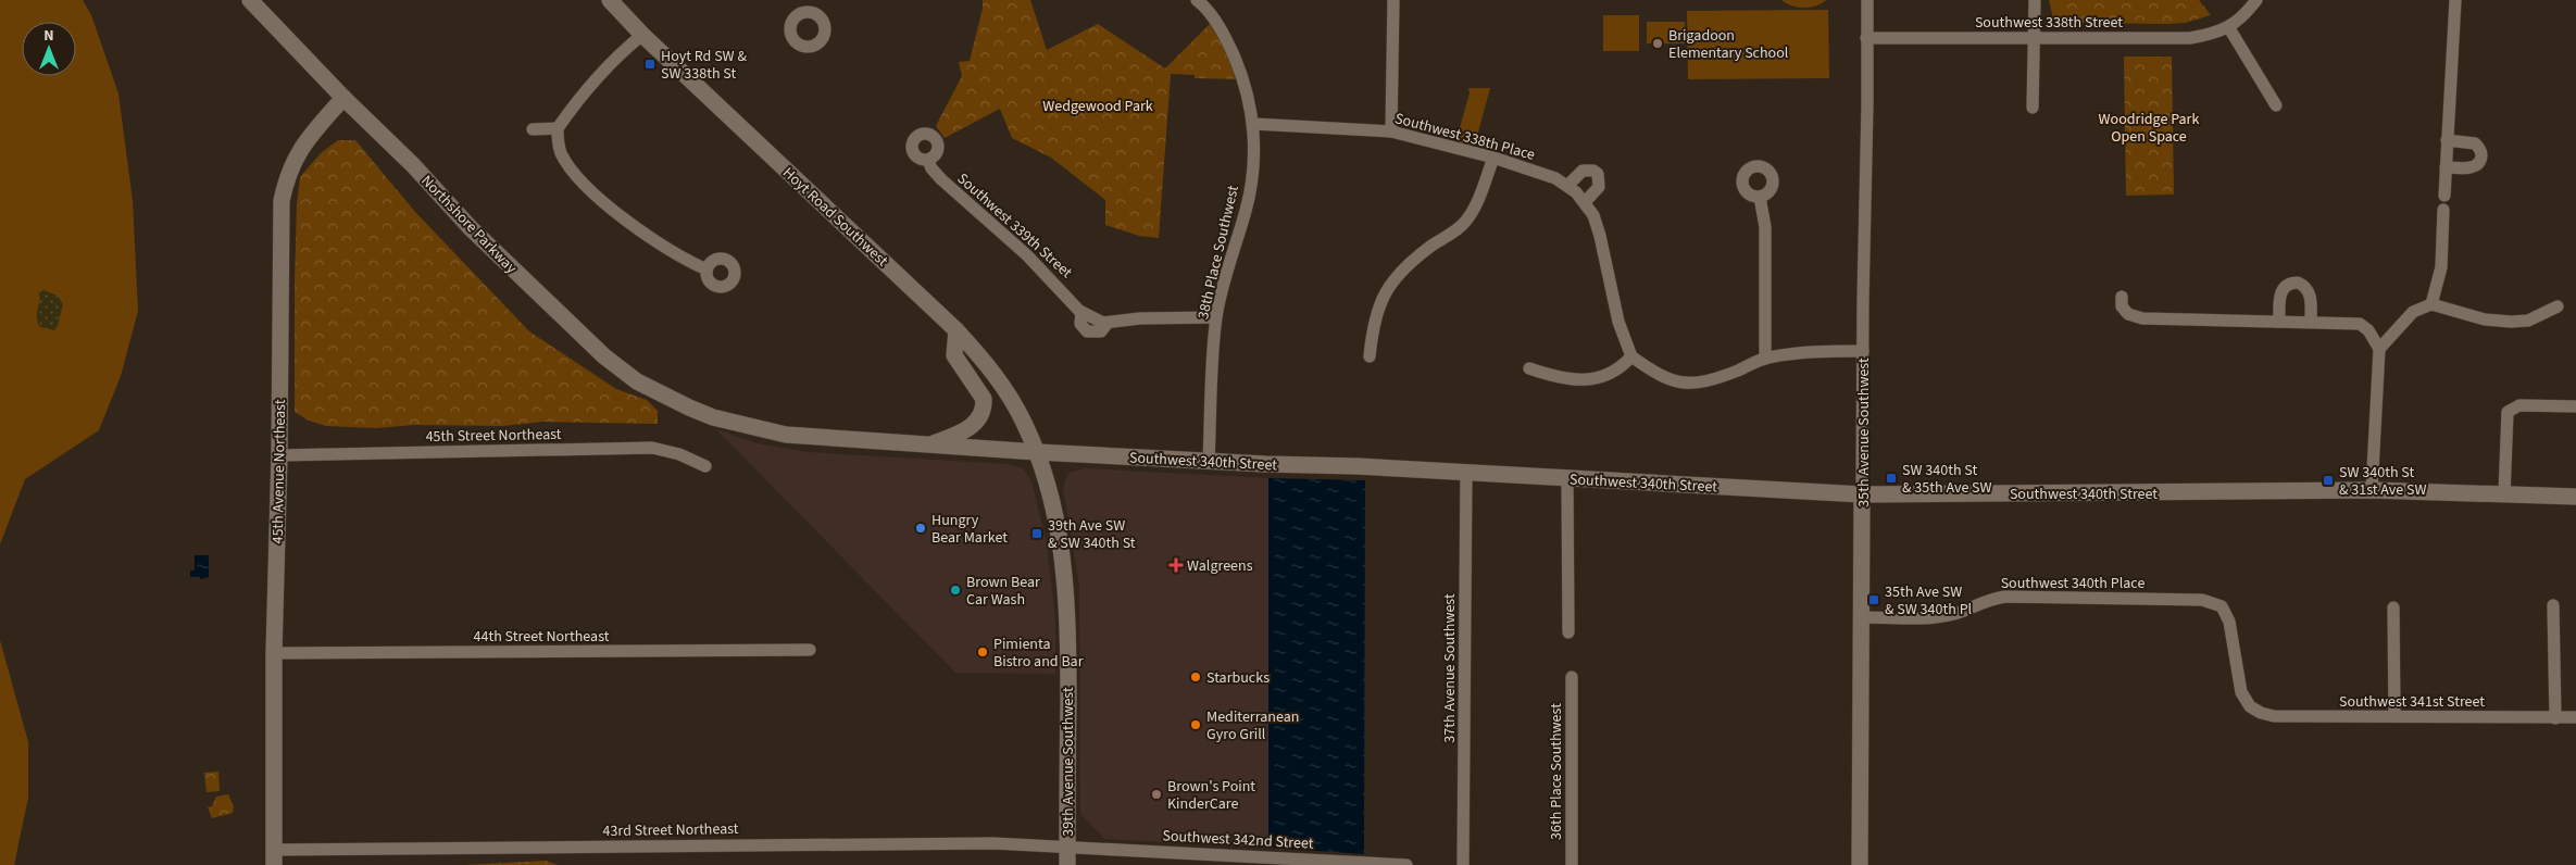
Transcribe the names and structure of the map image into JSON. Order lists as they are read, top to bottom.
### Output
{
  "streets": {
    "main road": [
      "Hoyt Road Southwest",
      "Northshore Parkway",
      "35th Avenue Southwest",
      "Southwest 340th Street",
      "45th Avenue Northeast",
      "39th Avenue Southwest"
    ],
    "street": [
      "Southwest 338th Street",
      "Southwest 338th Place",
      "Southwest 339th Street",
      "38th Place Southwest",
      "45th Street Northeast",
      "Southwest 340th Place",
      "44th Street Northeast",
      "37th Avenue Southwest",
      "Southwest 341st Street",
      "36th Place Southwest",
      "43rd Street Northeast",
      "Southwest 342nd Street"
    ]
  },
  "crossings": [
    ["Southwest 338th Street", "35th Avenue Southwest"],
    ["Southwest 338th Place", "38th Place Southwest"],
    ["Hoyt Road Southwest", "Southwest 340th Street"],
    ["Hoyt Road Southwest", "39th Avenue Southwest"],
    ["Northshore Parkway", "Southwest 340th Street"],
    ["Northshore Parkway", "45th Avenue Northeast"],
    ["Southwest 339th Street", "38th Place Southwest"],
    ["38th Place Southwest", "Southwest 340th Street"],
    ["35th Avenue Southwest", "Southwest 340th Street"],
    ["35th Avenue Southwest", "Southwest 340th Place"],
    ["45th Street Northeast", "45th Avenue Northeast"],
    ["Southwest 340th Street", "37th Avenue Southwest"],
    ["Southwest 340th Street", "39th Avenue Southwest"],
    ["45th Avenue Northeast", "44th Street Northeast"],
    ["45th Avenue Northeast", "43rd Street Northeast"],
    ["Southwest 340th Place", "Southwest 341st Street"],
    ["39th Avenue Southwest", "43rd Street Northeast"],
    ["39th Avenue Southwest", "Southwest 342nd Street"],
    ["43rd Street Northeast", "Southwest 342nd Street"]
  ],
  "parks": ["Wedgewood Park", "Woodridge Park Open Space"],
  "places": {
    "other": [
      "Brigadoon Elementary School",
      "Hungry Bear Market",
      "Brown Bear Car Wash",
      "Pimienta Bistro and Bar",
      "Starbucks",
      "Mediterranean Gyro Grill",
      "Brown's Point KinderCare"
    ],
    "transit": [
      "Hoyt Rd SW & SW 338th St",
      "SW 340th St & 35th Ave SW",
      "SW 340th St & 31st Ave SW",
      "39th Ave SW & SW 340th St",
      "35th Ave SW & SW 340th Pl"
    ],
    "health": ["Walgreens"]
  },
  "north": "top"
}
